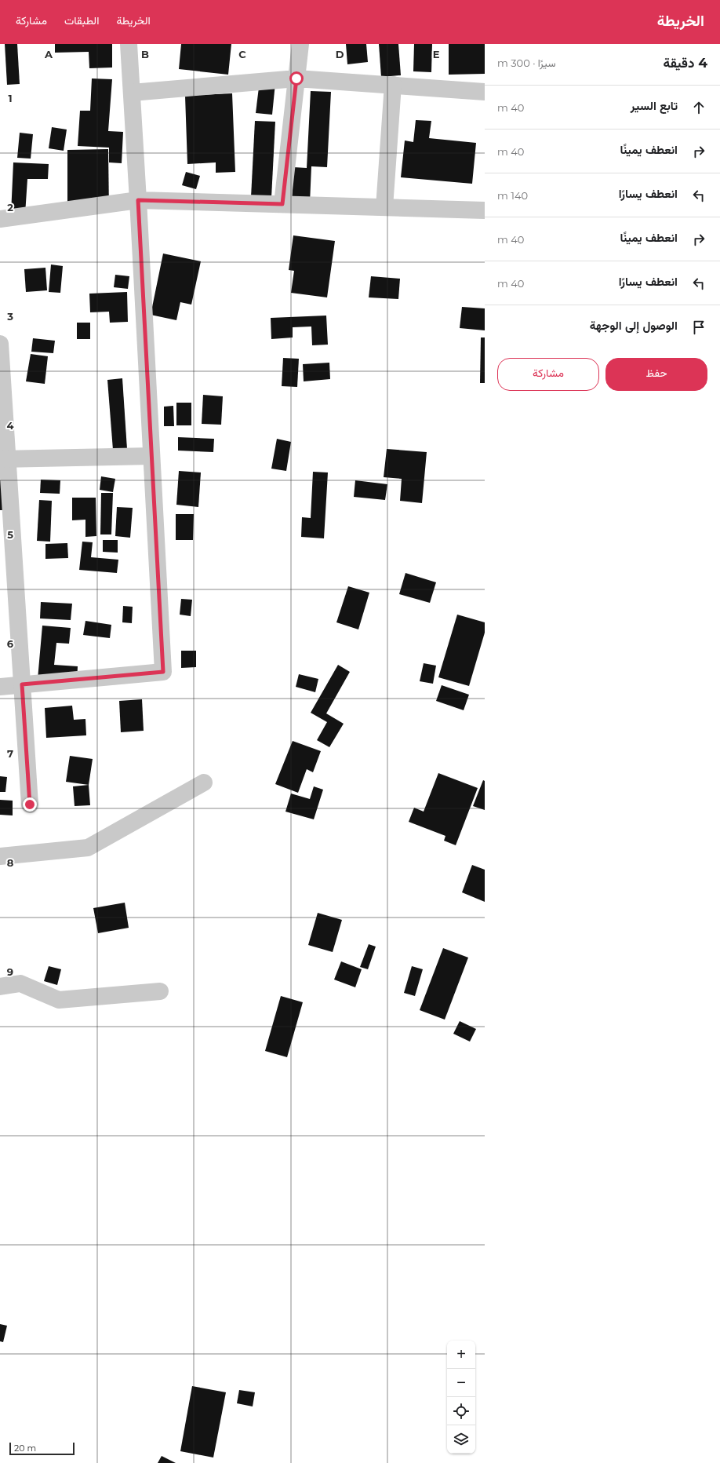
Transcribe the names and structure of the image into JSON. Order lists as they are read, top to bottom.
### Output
{
  "scale_bar": "20 m",
  "page": {
    "header": "الخريطة",
    "nav": ["الخريطة", "الطبقات", "مشاركة"],
    "heading": ["4 دقيقة", "سيرًا · 300 m"],
    "list": [
      ["تابع السير", "40 m"],
      ["انعطف يمينًا", "40 m"],
      ["انعطف يسارًا", "140 m"],
      ["انعطف يمينًا", "40 m"],
      ["انعطف يسارًا", "40 m"],
      "الوصول إلى الوجهة"
    ],
    "buttons": ["حفظ", "مشاركة"],
    "map_buttons": ["+", "−"],
    "scale": "20 m"
  },
  "grid": {
    "columns": [
      "A",
      "B",
      "C",
      "D",
      "E"
    ],
    "rows": [
      "1",
      "2",
      "3",
      "4",
      "5",
      "6",
      "7",
      "8",
      "9"
    ]
  }
}
